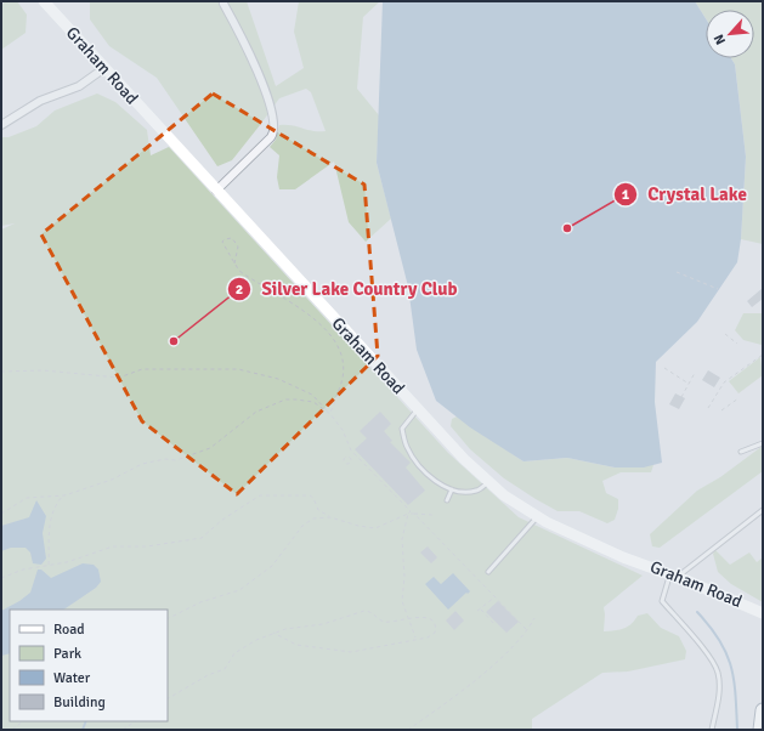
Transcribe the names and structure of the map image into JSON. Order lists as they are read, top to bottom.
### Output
{
  "streets": {
    "main road": ["Graham Road"]
  },
  "places": ["Crystal Lake", "Silver Lake Country Club"],
  "legend": [
    "Road",
    "Park",
    "Water",
    "Building"
  ],
  "north": "bottom left"
}
